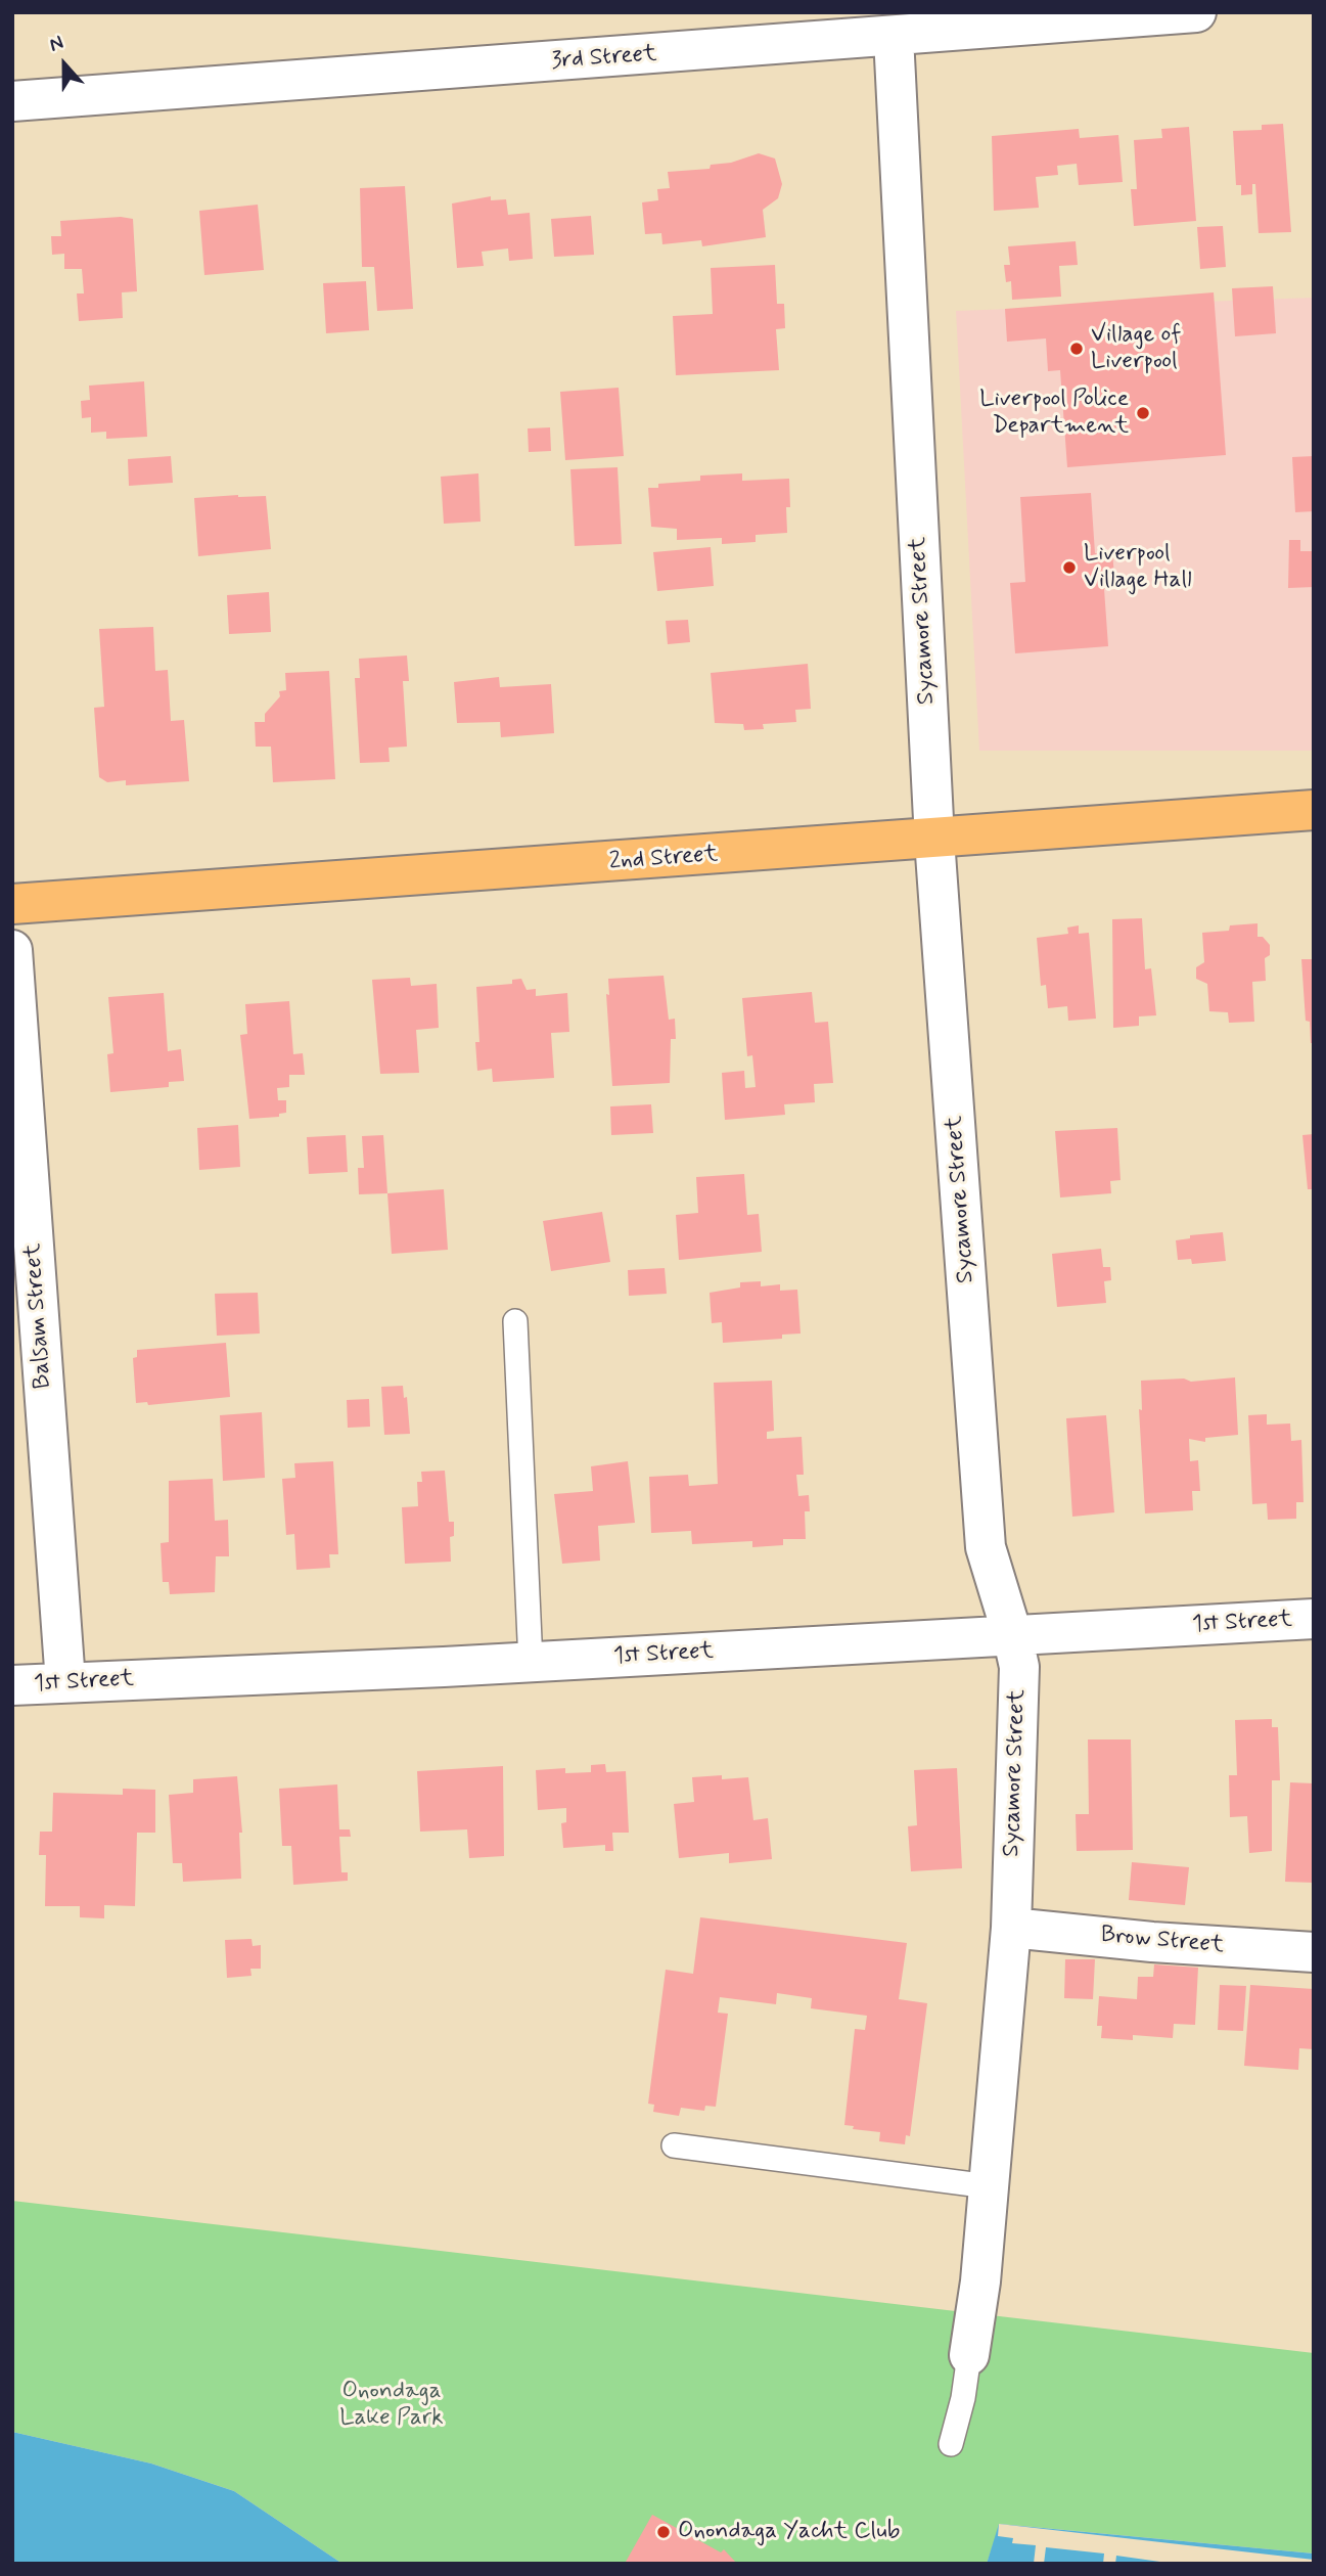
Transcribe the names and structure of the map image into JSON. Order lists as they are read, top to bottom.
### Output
{
  "streets": {
    "main road": ["2nd Street"],
    "street": [
      "3rd Street",
      "Sycamore Street",
      "Balsam Street",
      "1st Street",
      "Brow Street"
    ]
  },
  "crossings": [
    ["3rd Street", "Sycamore Street"],
    ["Sycamore Street", "2nd Street"],
    ["Sycamore Street", "1st Street"],
    ["Sycamore Street", "Brow Street"],
    ["Balsam Street", "1st Street"]
  ],
  "parks": ["Onondaga Lake Park"],
  "places": [
    "Village of Liverpool",
    "Liverpool Police Department",
    "Liverpool Village Hall",
    "Onondaga Yacht Club"
  ],
  "north": "top"
}
